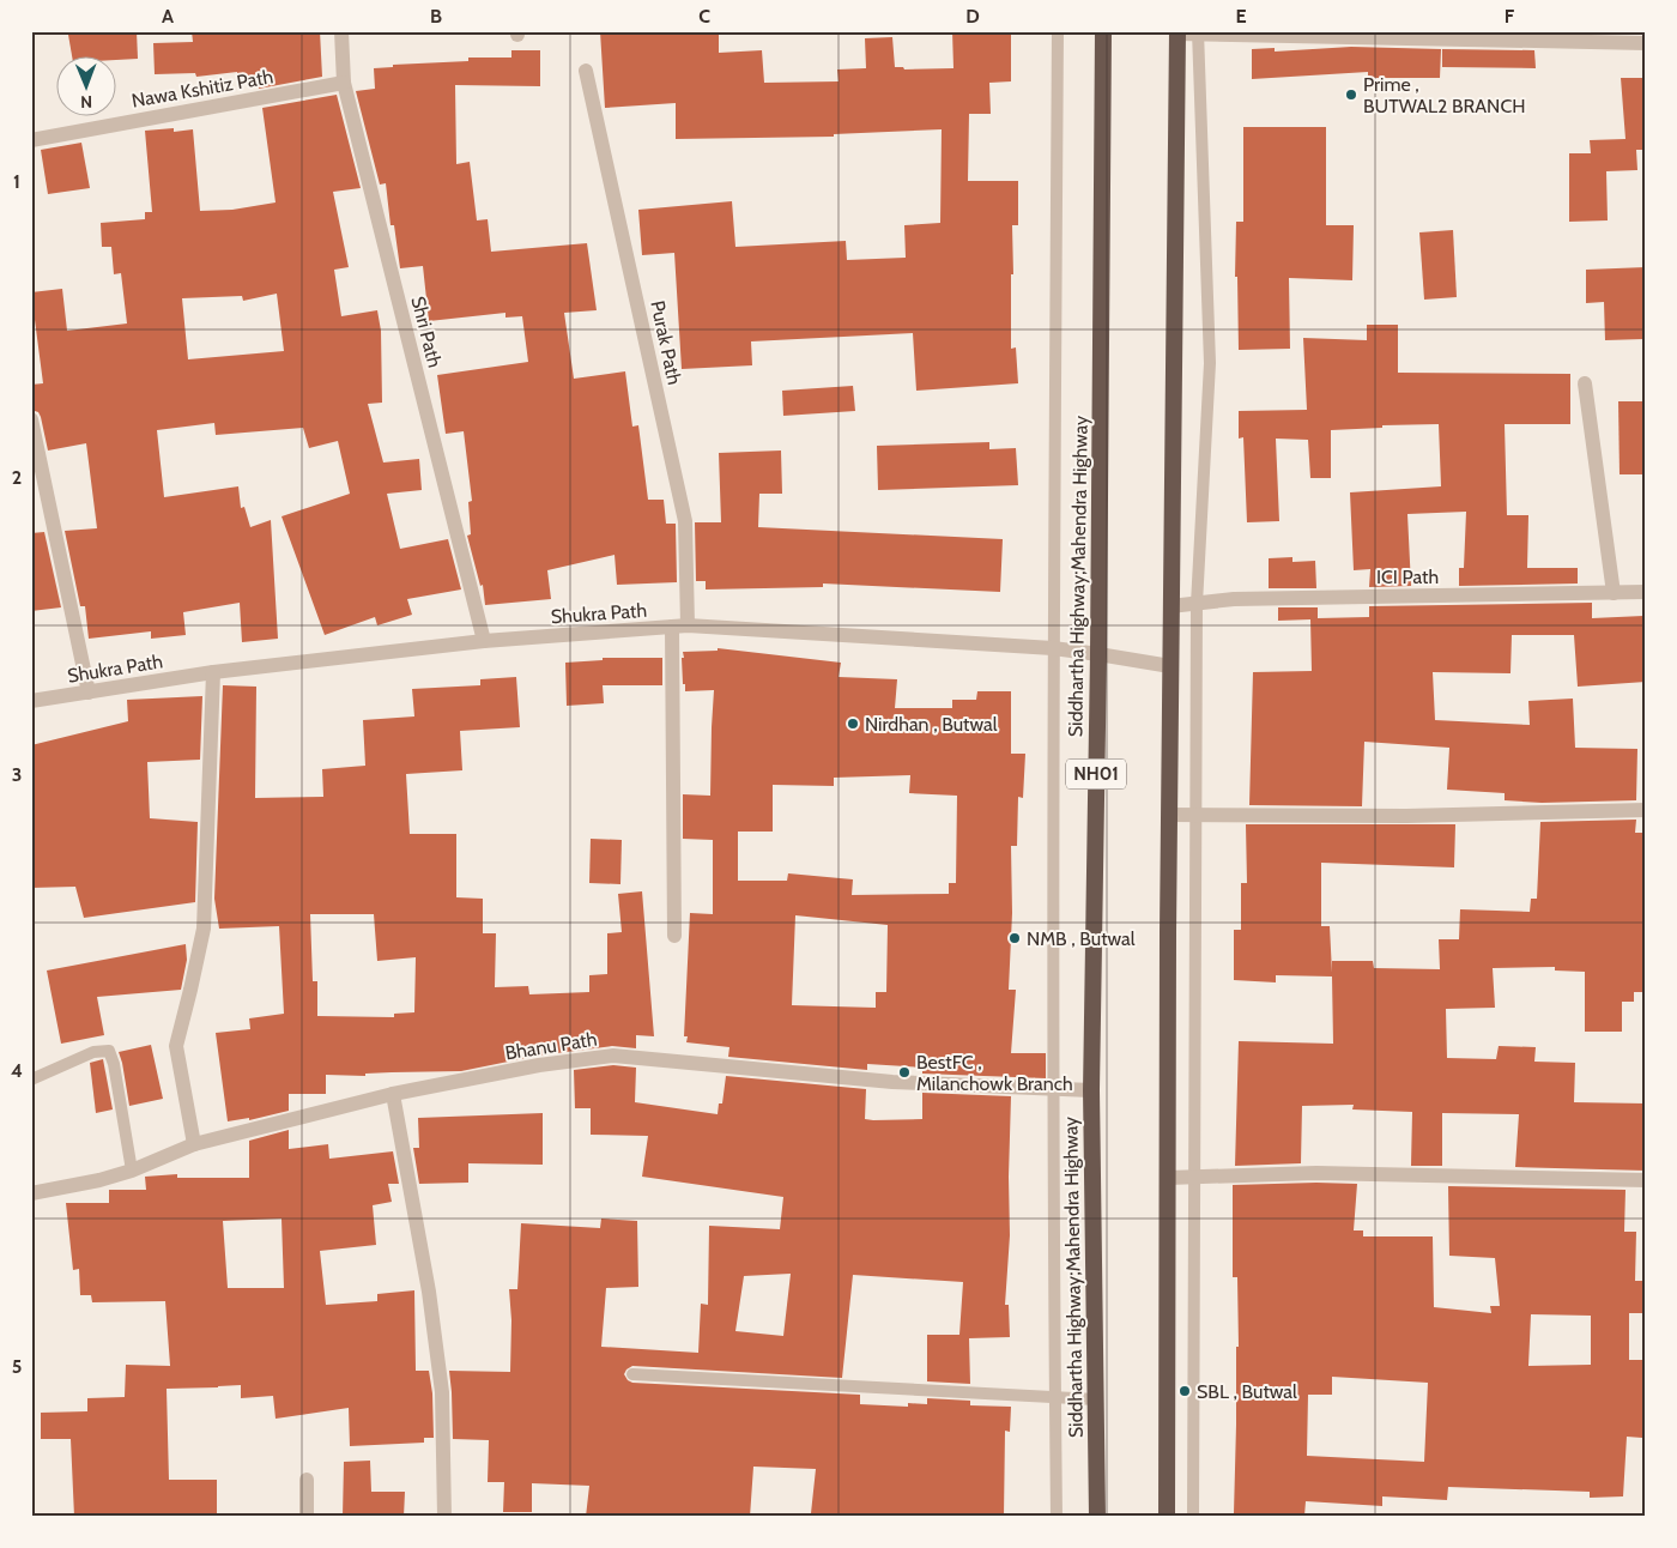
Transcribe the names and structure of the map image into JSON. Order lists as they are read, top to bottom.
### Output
{
  "streets": {
    "highway": ["Siddhartha Highway;Mahendra Highway", "NH01"],
    "street": [
      "Nawa Kshitiz Path",
      "Shri Path",
      "Purak Path",
      "ICI Path",
      "Shukra Path",
      "Bhanu Path"
    ]
  },
  "crossings": [
    ["Nawa Kshitiz Path", "Shri Path"],
    ["Shri Path", "Shukra Path"],
    ["Purak Path", "Shukra Path"],
    ["Siddhartha Highway;Mahendra Highway", "Shukra Path"],
    ["Siddhartha Highway;Mahendra Highway", "Bhanu Path"]
  ],
  "places": [
    "Prime , BUTWAL2 BRANCH",
    "Nirdhan , Butwal",
    "NMB , Butwal",
    "BestFC , Milanchowk Branch",
    "SBL , Butwal"
  ],
  "north": "bottom",
  "grid": {
    "columns": [
      "A",
      "B",
      "C",
      "D",
      "E",
      "F"
    ],
    "rows": [
      "1",
      "2",
      "3",
      "4",
      "5"
    ]
  }
}
